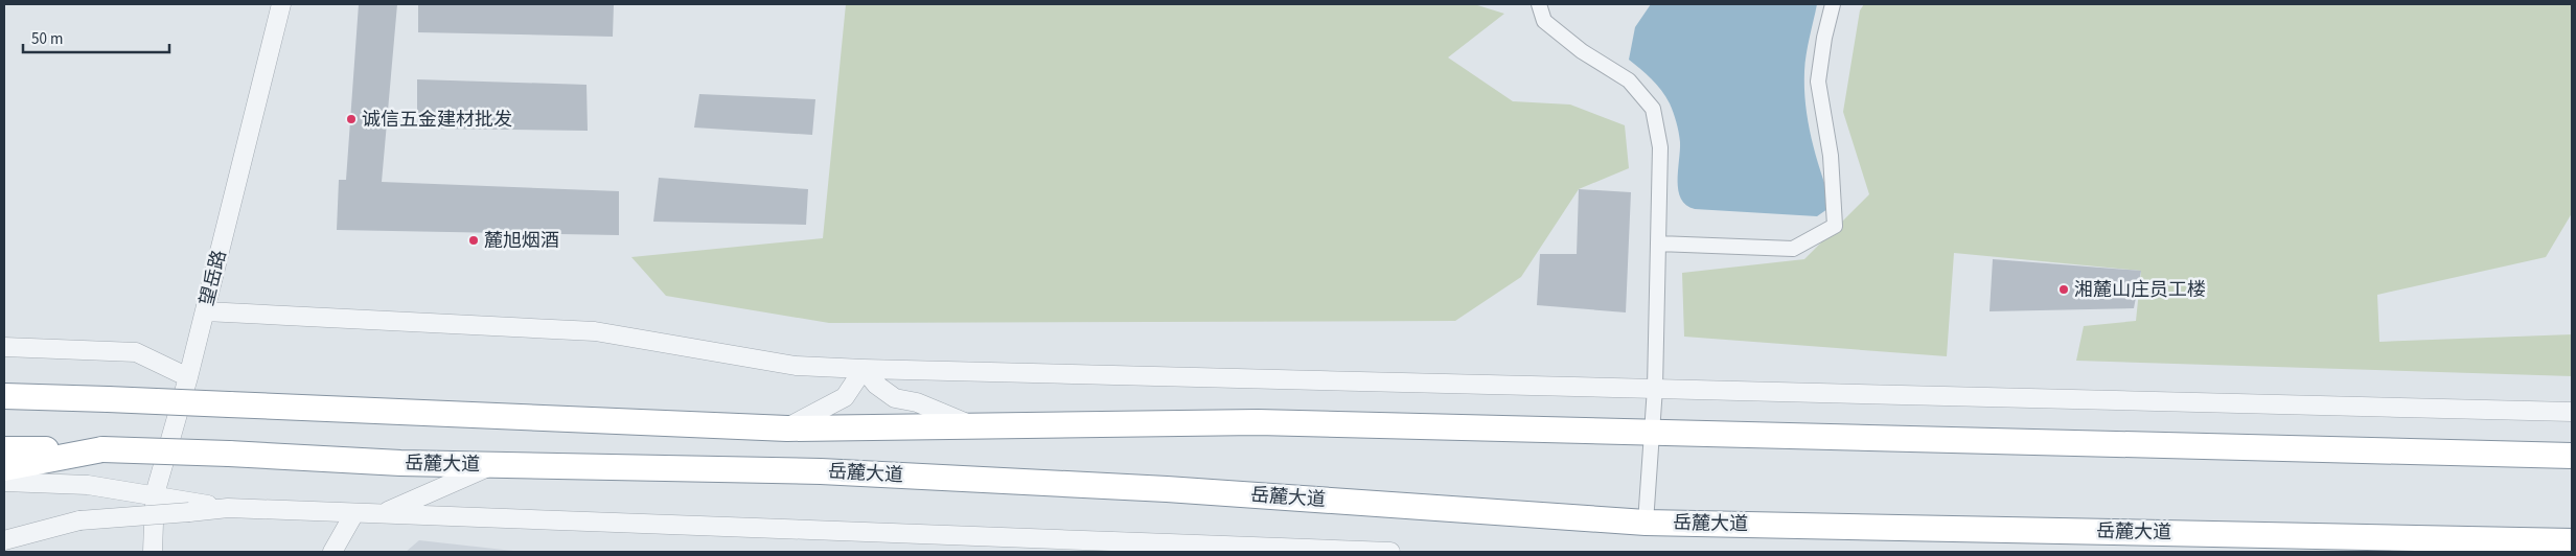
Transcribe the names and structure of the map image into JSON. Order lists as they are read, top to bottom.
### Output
{
  "streets": {
    "highway": ["岳麓大道"],
    "street": ["望岳路"]
  },
  "places": ["诚信五金建材批发", "麓旭烟酒", "湘麓山庄员工楼"],
  "scale_bar": "50 m"
}
